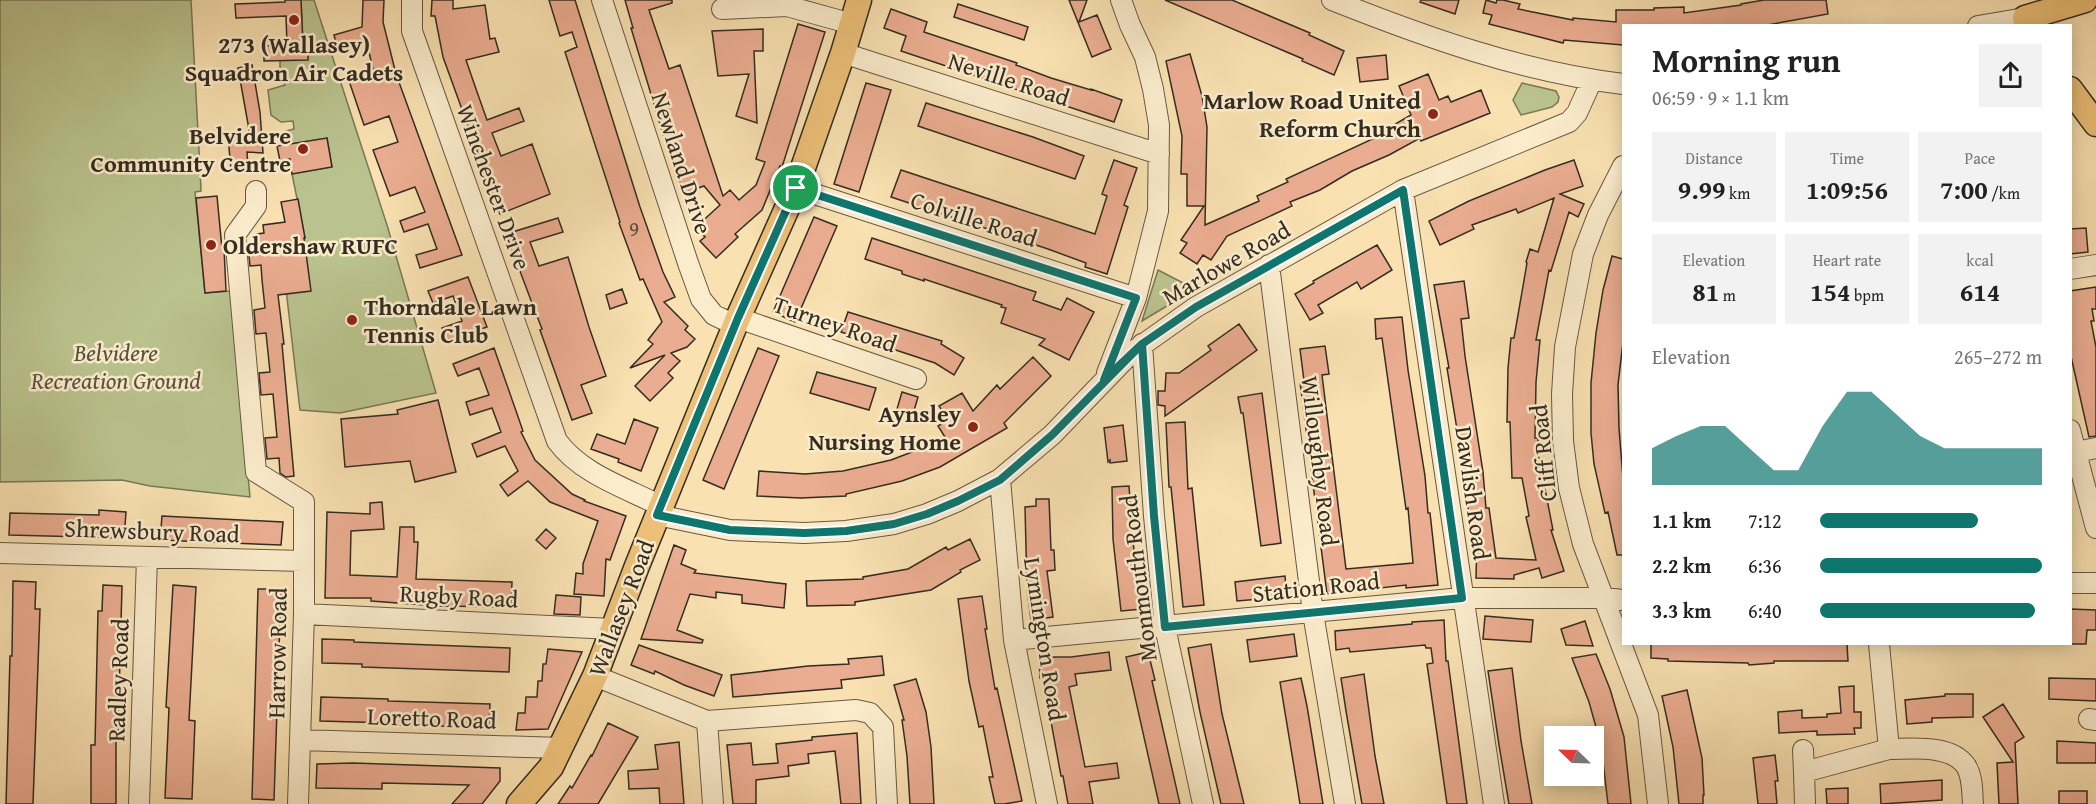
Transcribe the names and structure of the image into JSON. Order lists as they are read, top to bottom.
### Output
{
  "streets": {
    "main road": ["Wallasey Road"],
    "street": [
      "Neville Road",
      "Newland Drive",
      "Winchester Drive",
      "Colville Road",
      "Marlowe Road",
      "Turney Road",
      "Cliff Road",
      "Willoughby Road",
      "Dawlish Road",
      "Shrewsbury Road",
      "Monmouth Road",
      "Station Road",
      "Rugby Road",
      "Lymington Road",
      "Harrow Road",
      "Radley Road",
      "Loretto Road"
    ]
  },
  "crossings": [
    ["Neville Road", "Wallasey Road"],
    ["Newland Drive", "Turney Road"],
    ["Newland Drive", "Wallasey Road"],
    ["Winchester Drive", "Marlowe Road"],
    ["Winchester Drive", "Wallasey Road"],
    ["Colville Road", "Wallasey Road"],
    ["Marlowe Road", "Willoughby Road"],
    ["Marlowe Road", "Dawlish Road"],
    ["Marlowe Road", "Monmouth Road"],
    ["Marlowe Road", "Wallasey Road"],
    ["Marlowe Road", "Lymington Road"],
    ["Turney Road", "Wallasey Road"],
    ["Cliff Road", "Station Road"],
    ["Willoughby Road", "Station Road"],
    ["Dawlish Road", "Station Road"],
    ["Shrewsbury Road", "Harrow Road"],
    ["Shrewsbury Road", "Radley Road"],
    ["Monmouth Road", "Station Road"],
    ["Station Road", "Lymington Road"],
    ["Rugby Road", "Wallasey Road"],
    ["Rugby Road", "Harrow Road"],
    ["Wallasey Road", "Loretto Road"],
    ["Harrow Road", "Loretto Road"]
  ],
  "parks": ["Belvidere Recreation Ground"],
  "places": [
    "273 (Wallasey) Squadron Air Cadets",
    "Marlow Road United Reform Church",
    "Belvidere Community Centre",
    "Oldershaw RUFC",
    "Thorndale Lawn Tennis Club",
    "Aynsley Nursing Home"
  ],
  "house_numbers": ["9"],
  "north": "top left",
  "page": {
    "heading": ["Morning run", "06:59 · 9 × 1.1 km"],
    "stats": [
      ["Distance", "9.99 km"],
      ["Time", "1:09:56"],
      ["Pace", "7:00 /km"],
      ["Elevation", "81 m"],
      ["Heart rate", "154 bpm"],
      ["kcal", "614"]
    ],
    "chart": ["Elevation", "265–272 m"],
    "list": [
      {
        "name": "1.1 km",
        "note": "7:12"
      },
      {
        "name": "2.2 km",
        "note": "6:36"
      },
      {
        "name": "3.3 km",
        "note": "6:40"
      }
    ]
  }
}
